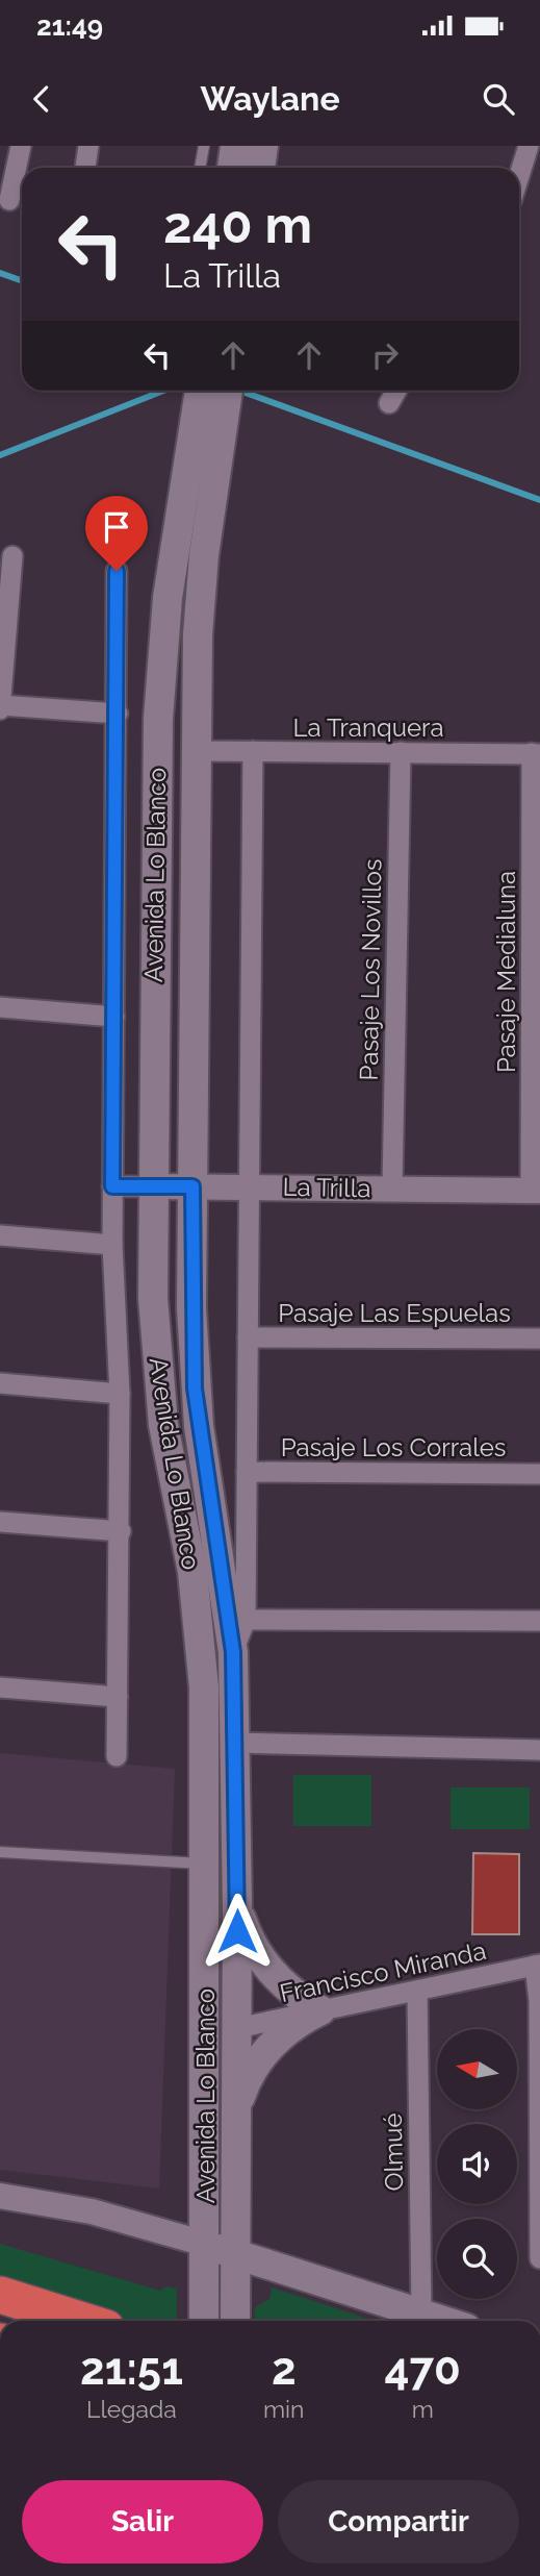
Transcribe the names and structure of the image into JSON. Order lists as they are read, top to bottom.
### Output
{
  "streets": {
    "main road": ["Avenida Lo Blanco"],
    "street": [
      "La Tranquera",
      "Pasaje Los Novillos",
      "Pasaje Medialuna",
      "La Trilla",
      "Pasaje Las Espuelas",
      "Pasaje Los Corrales",
      "Francisco Miranda",
      "Olmué"
    ]
  },
  "crossings": [
    ["La Tranquera", "Avenida Lo Blanco"],
    ["La Tranquera", "Pasaje Los Novillos"],
    ["La Tranquera", "Pasaje Medialuna"],
    ["Avenida Lo Blanco", "La Trilla"],
    ["Avenida Lo Blanco", "Pasaje Las Espuelas"],
    ["Avenida Lo Blanco", "Pasaje Los Corrales"],
    ["Avenida Lo Blanco", "Francisco Miranda"],
    ["Pasaje Los Novillos", "La Trilla"],
    ["Pasaje Medialuna", "La Trilla"],
    ["Francisco Miranda", "Olmué"]
  ],
  "north": "left",
  "page": {
    "status": "21:49",
    "header": "Waylane",
    "turn": ["240 m", "La Trilla"],
    "eta": [
      "21:51",
      "Llegada",
      "2",
      "min",
      "470",
      "m"
    ],
    "buttons": ["Salir", "Compartir"]
  }
}
